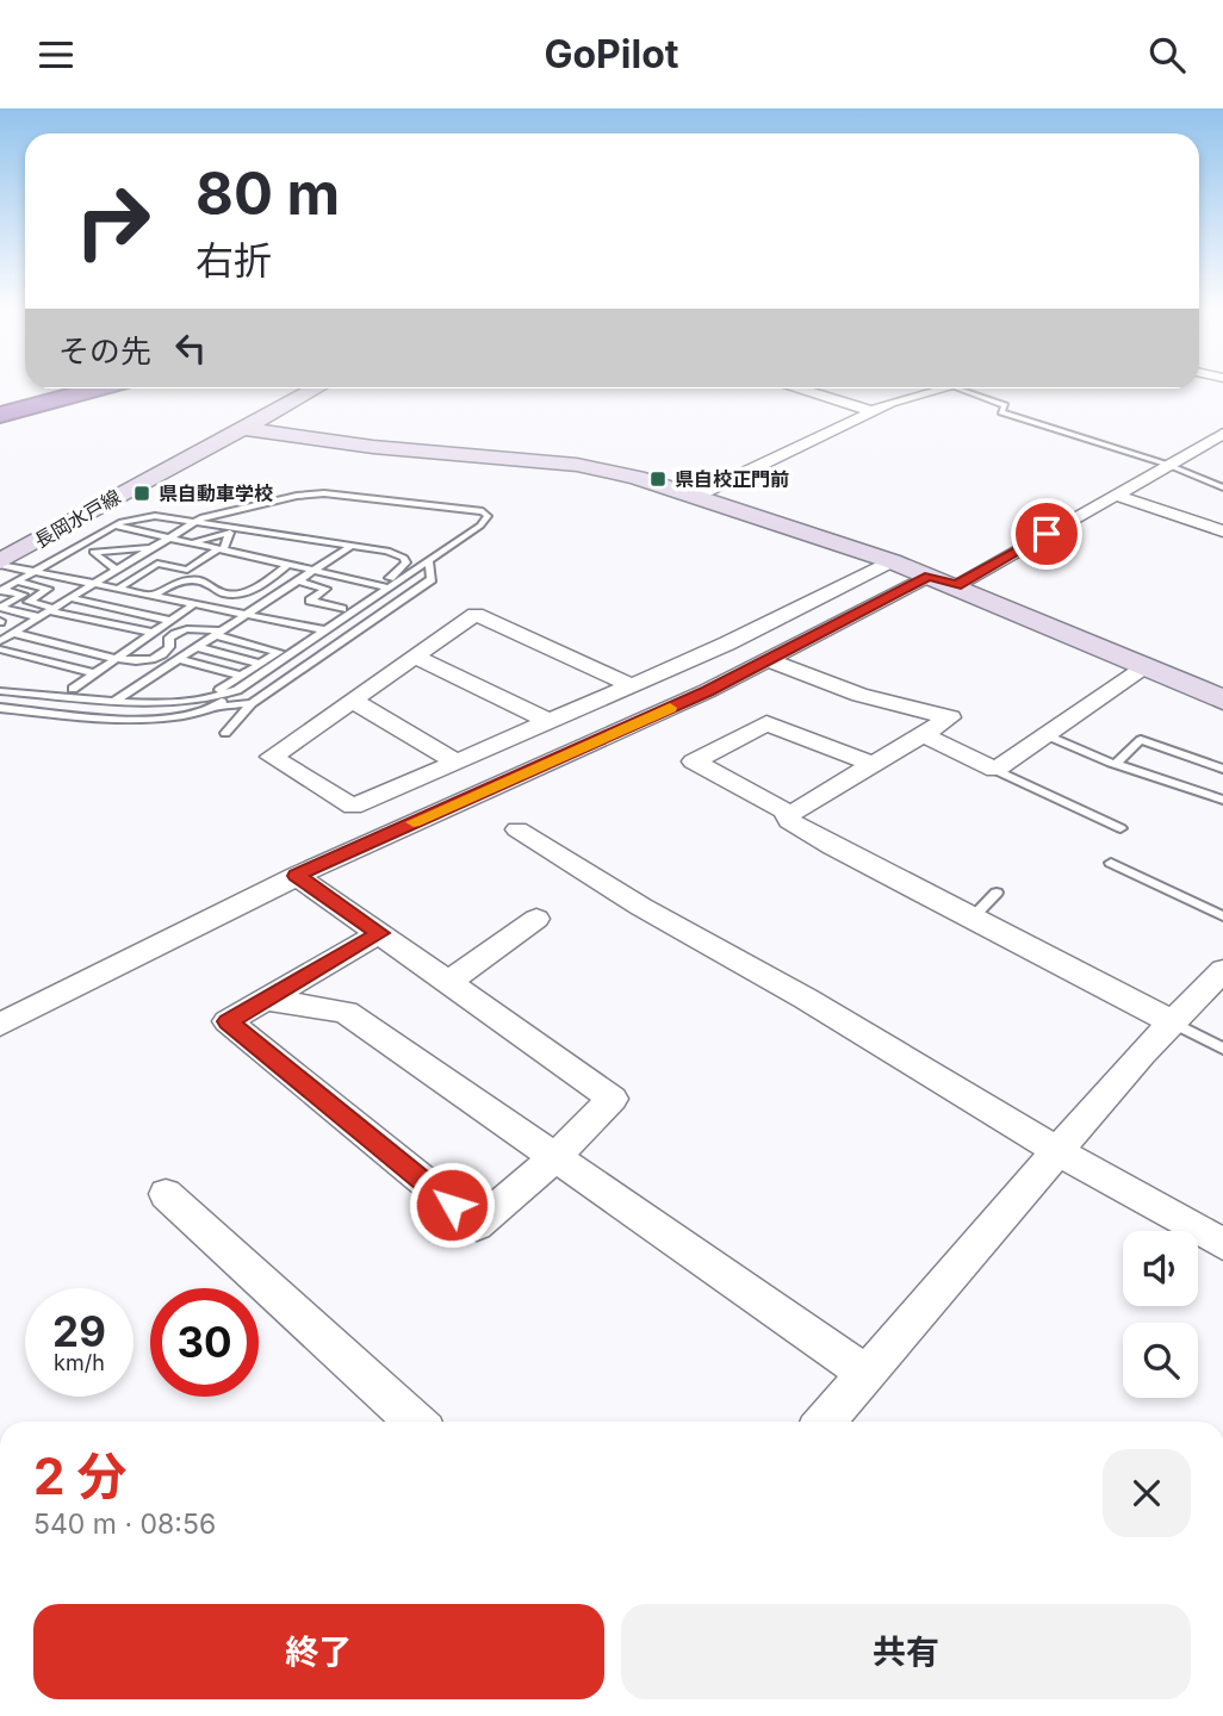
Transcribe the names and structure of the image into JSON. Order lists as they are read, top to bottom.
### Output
{
  "streets": {
    "street": ["長岡水戸線"]
  },
  "places": {
    "transit": ["県自校正門前", "県自動車学校"]
  },
  "page": {
    "header": "GoPilot",
    "turn": ["80 m", "右折"],
    "then": "その先",
    "speed": "29 km/h",
    "limit": "30",
    "heading": ["2 分", "540 m · 08:56"],
    "buttons": ["終了", "共有"]
  }
}
